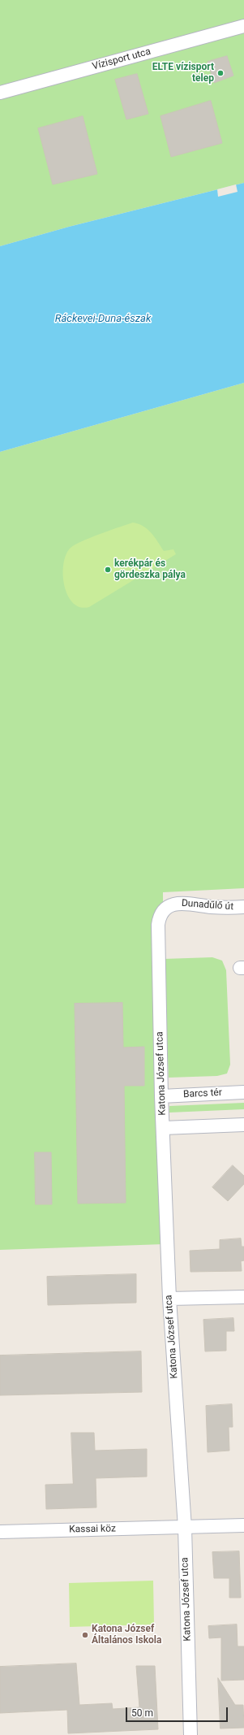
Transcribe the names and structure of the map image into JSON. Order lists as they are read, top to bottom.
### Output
{
  "streets": {
    "street": [
      "Vízisport utca",
      "Dunadűlő út",
      "Katona József utca",
      "Barcs tér",
      "Kassai köz"
    ]
  },
  "crossings": [
    ["Dunadűlő út", "Katona József utca"],
    ["Katona József utca", "Barcs tér"],
    ["Katona József utca", "Kassai köz"]
  ],
  "water": ["Ráckevei-Duna-észak"],
  "places": ["ELTE vízisport telep", "kerékpár és gördeszka pálya", "Katona József Általános Iskola"],
  "scale_bar": "50 m"
}
